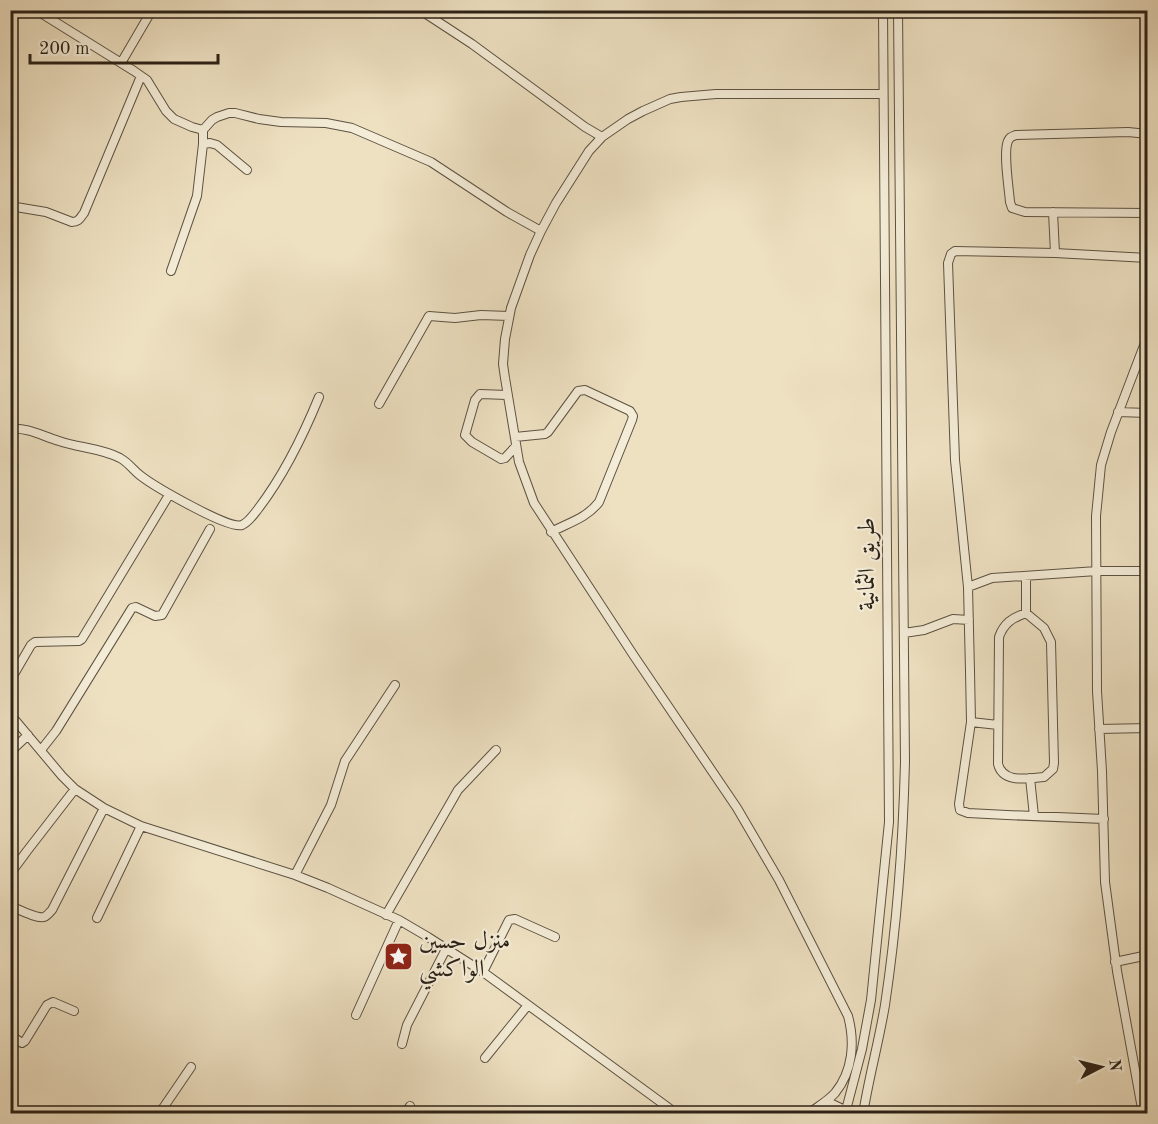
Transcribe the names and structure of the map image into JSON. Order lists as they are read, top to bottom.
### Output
{
  "streets": {
    "street": ["طريق الثمانية"]
  },
  "places": {
    "place": ["منزل حسين الواكشي"]
  },
  "scale_bar": "200 m",
  "north": "right"
}
